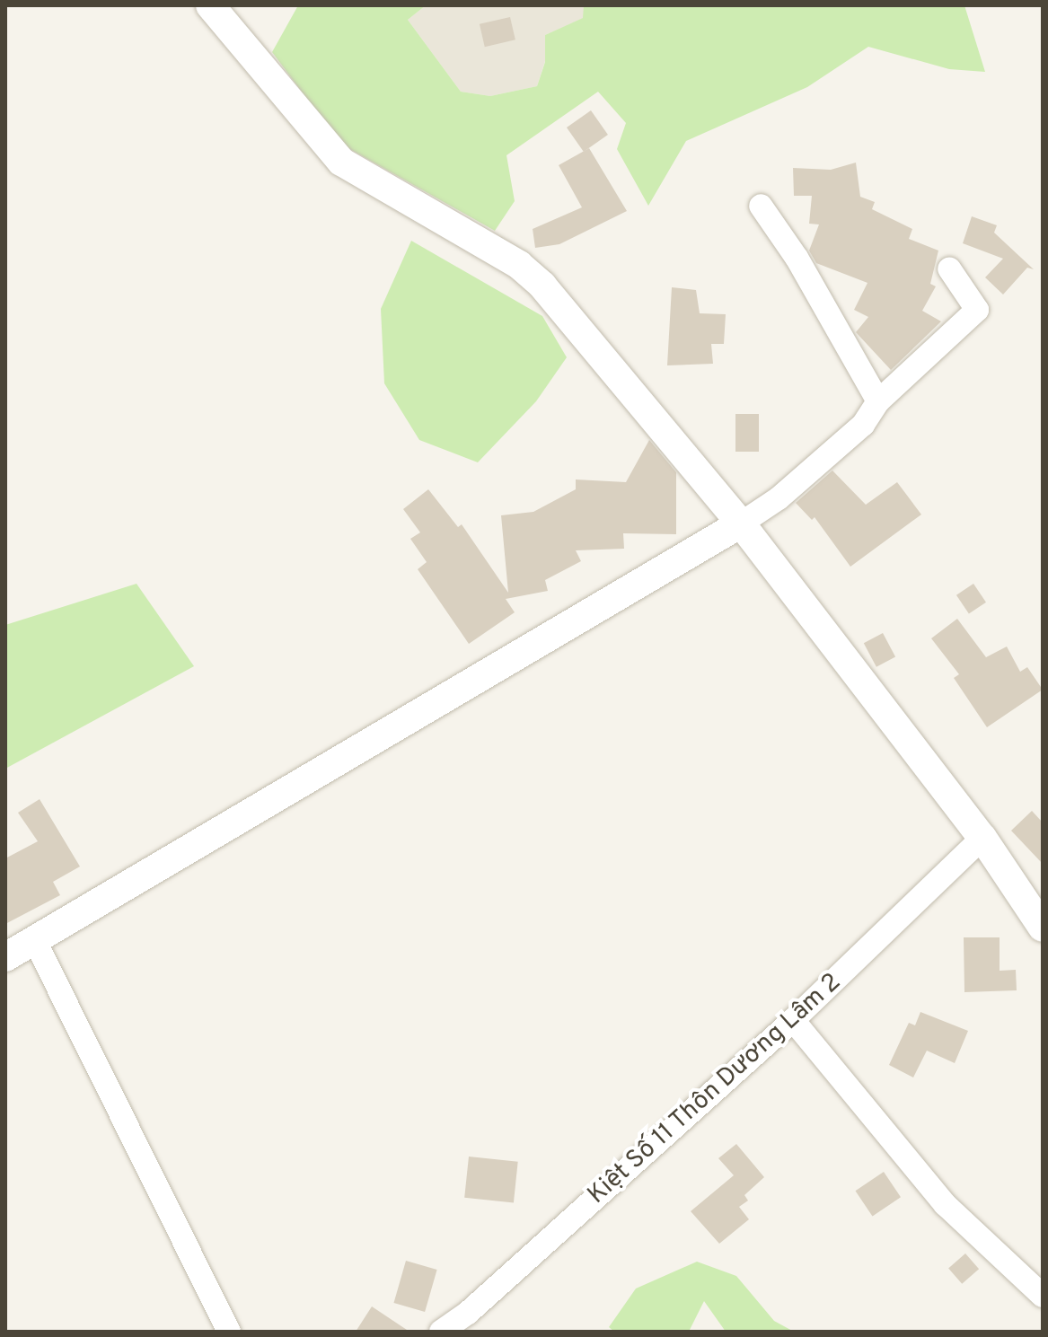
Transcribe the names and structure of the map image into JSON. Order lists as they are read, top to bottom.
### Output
{
  "streets": {
    "street": ["Kiệt Số 11 Thôn Dương Lâm 2"]
  }
}
